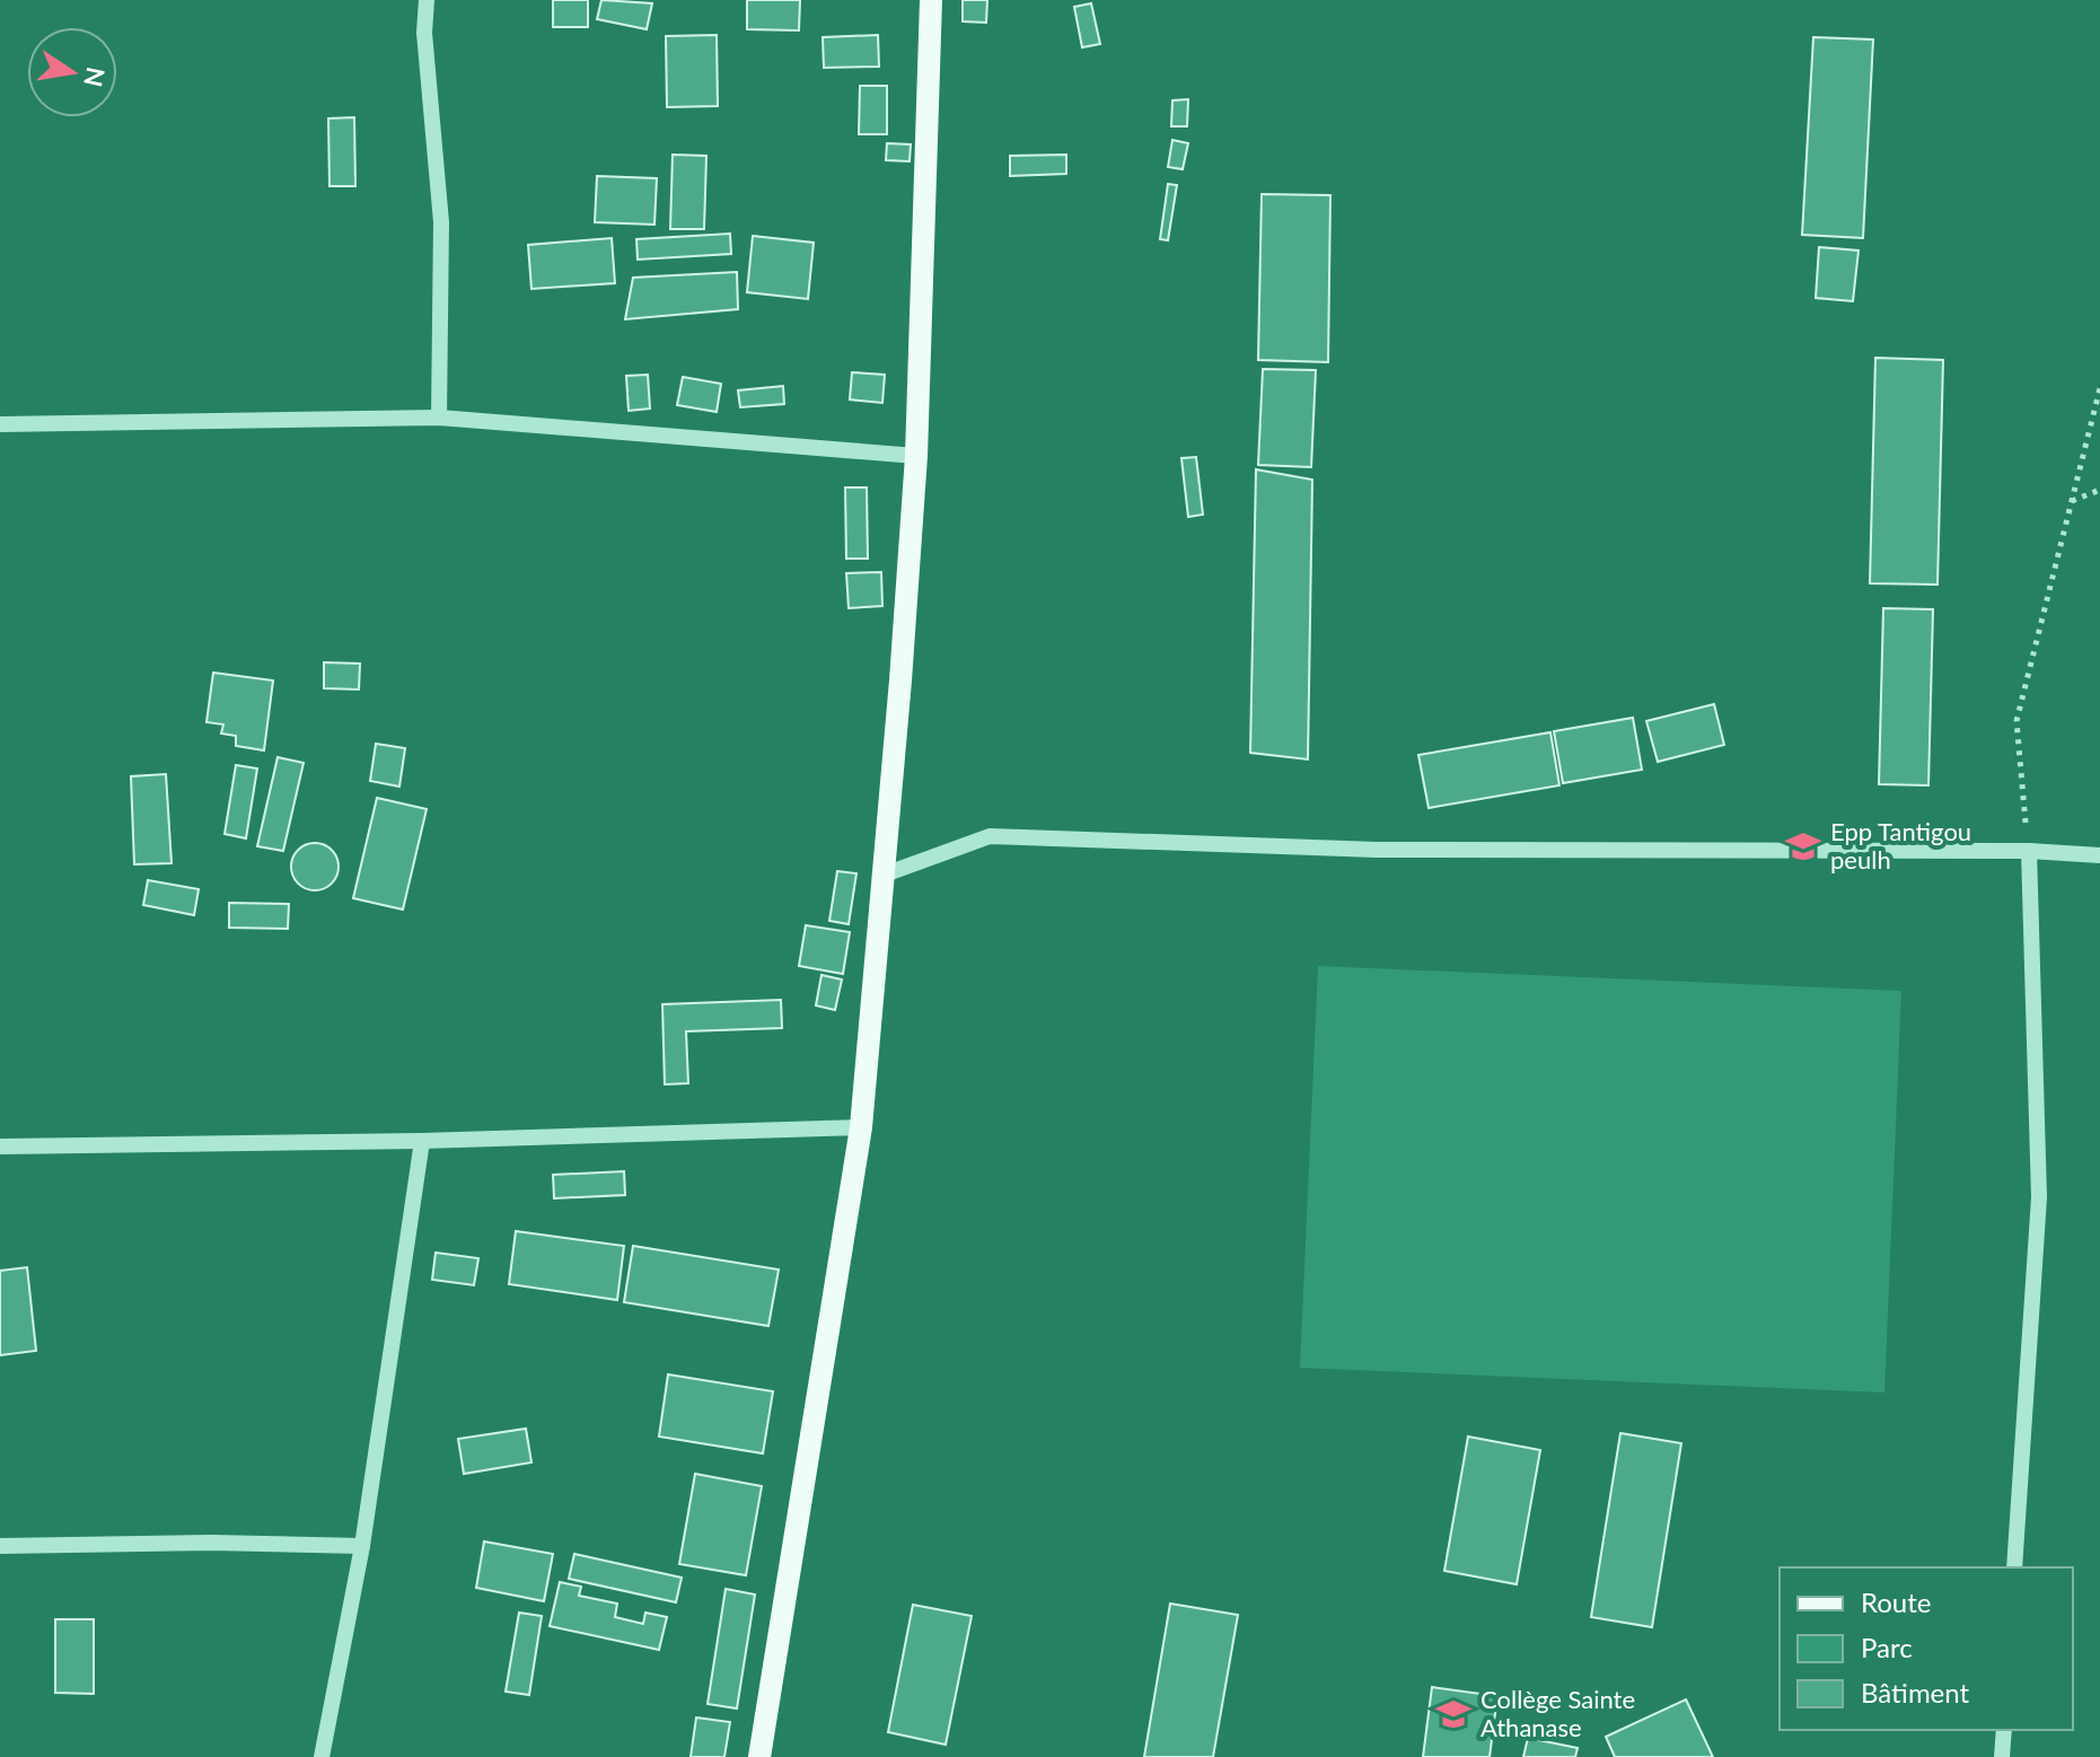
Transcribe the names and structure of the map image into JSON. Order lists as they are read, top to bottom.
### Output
{
  "places": {
    "school or university": ["Epp Tantigou peulh", "Collège Sainte Athanase"]
  },
  "legend": ["Route", "Parc", "Bâtiment"],
  "north": "right"
}
